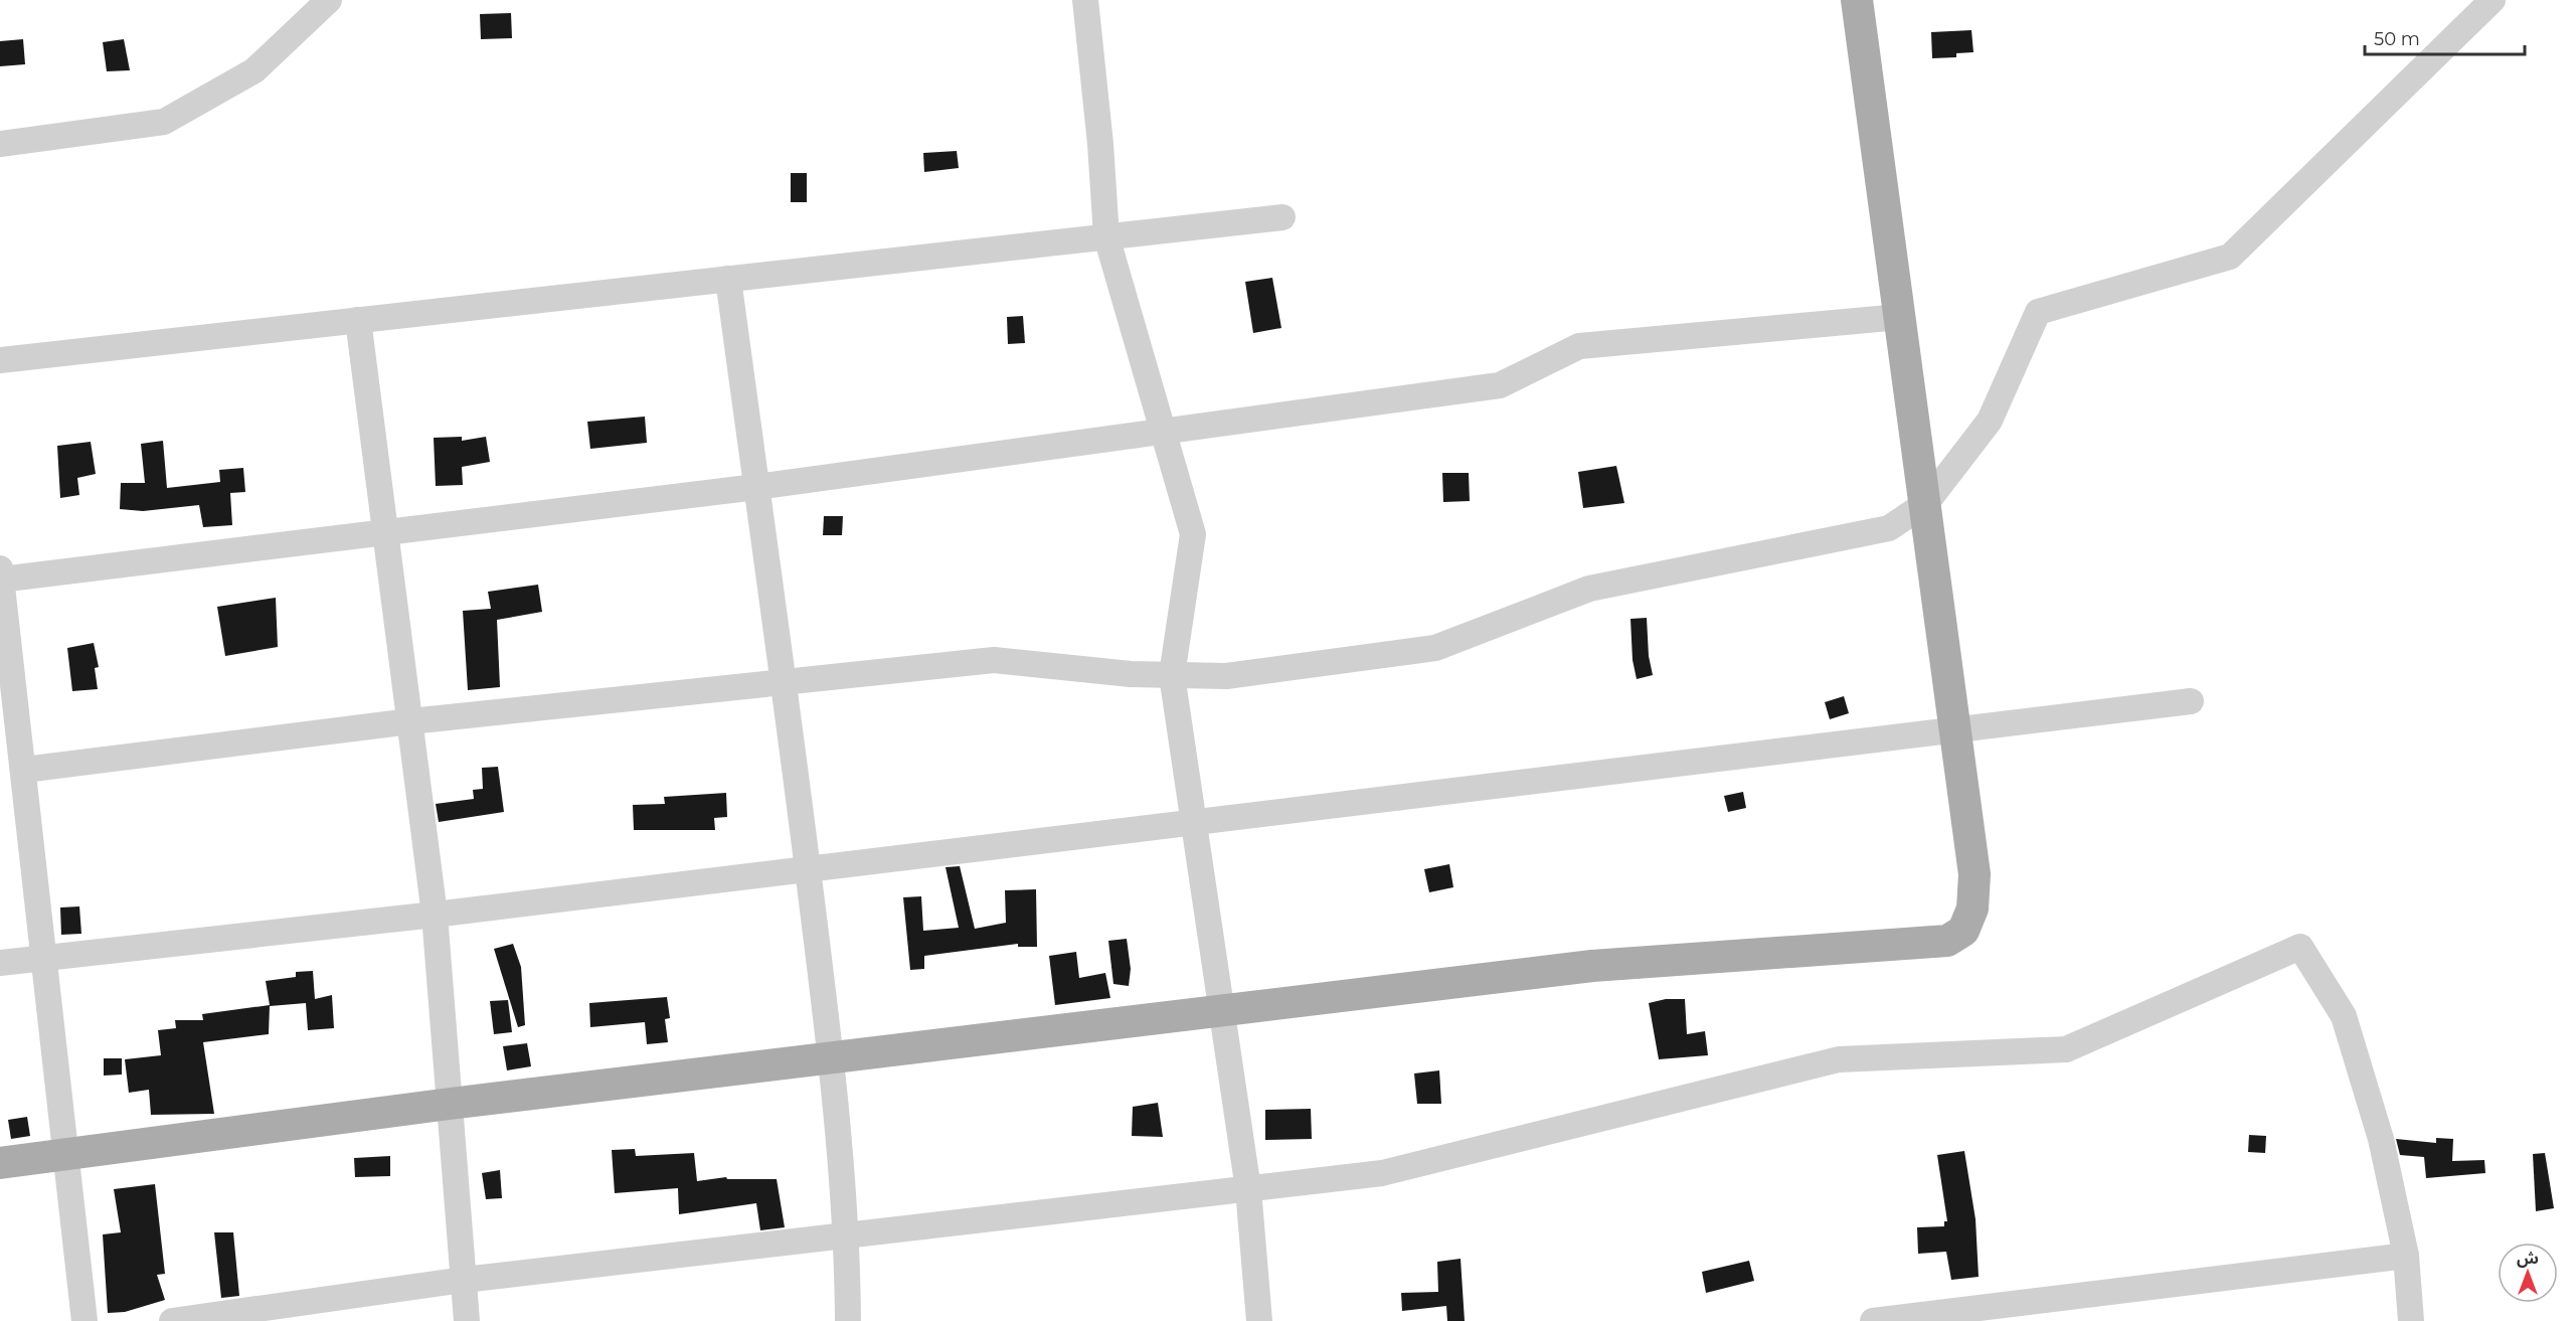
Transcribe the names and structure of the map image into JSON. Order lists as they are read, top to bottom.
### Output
{
  "scale_bar": "50 m",
  "north": "top"
}
